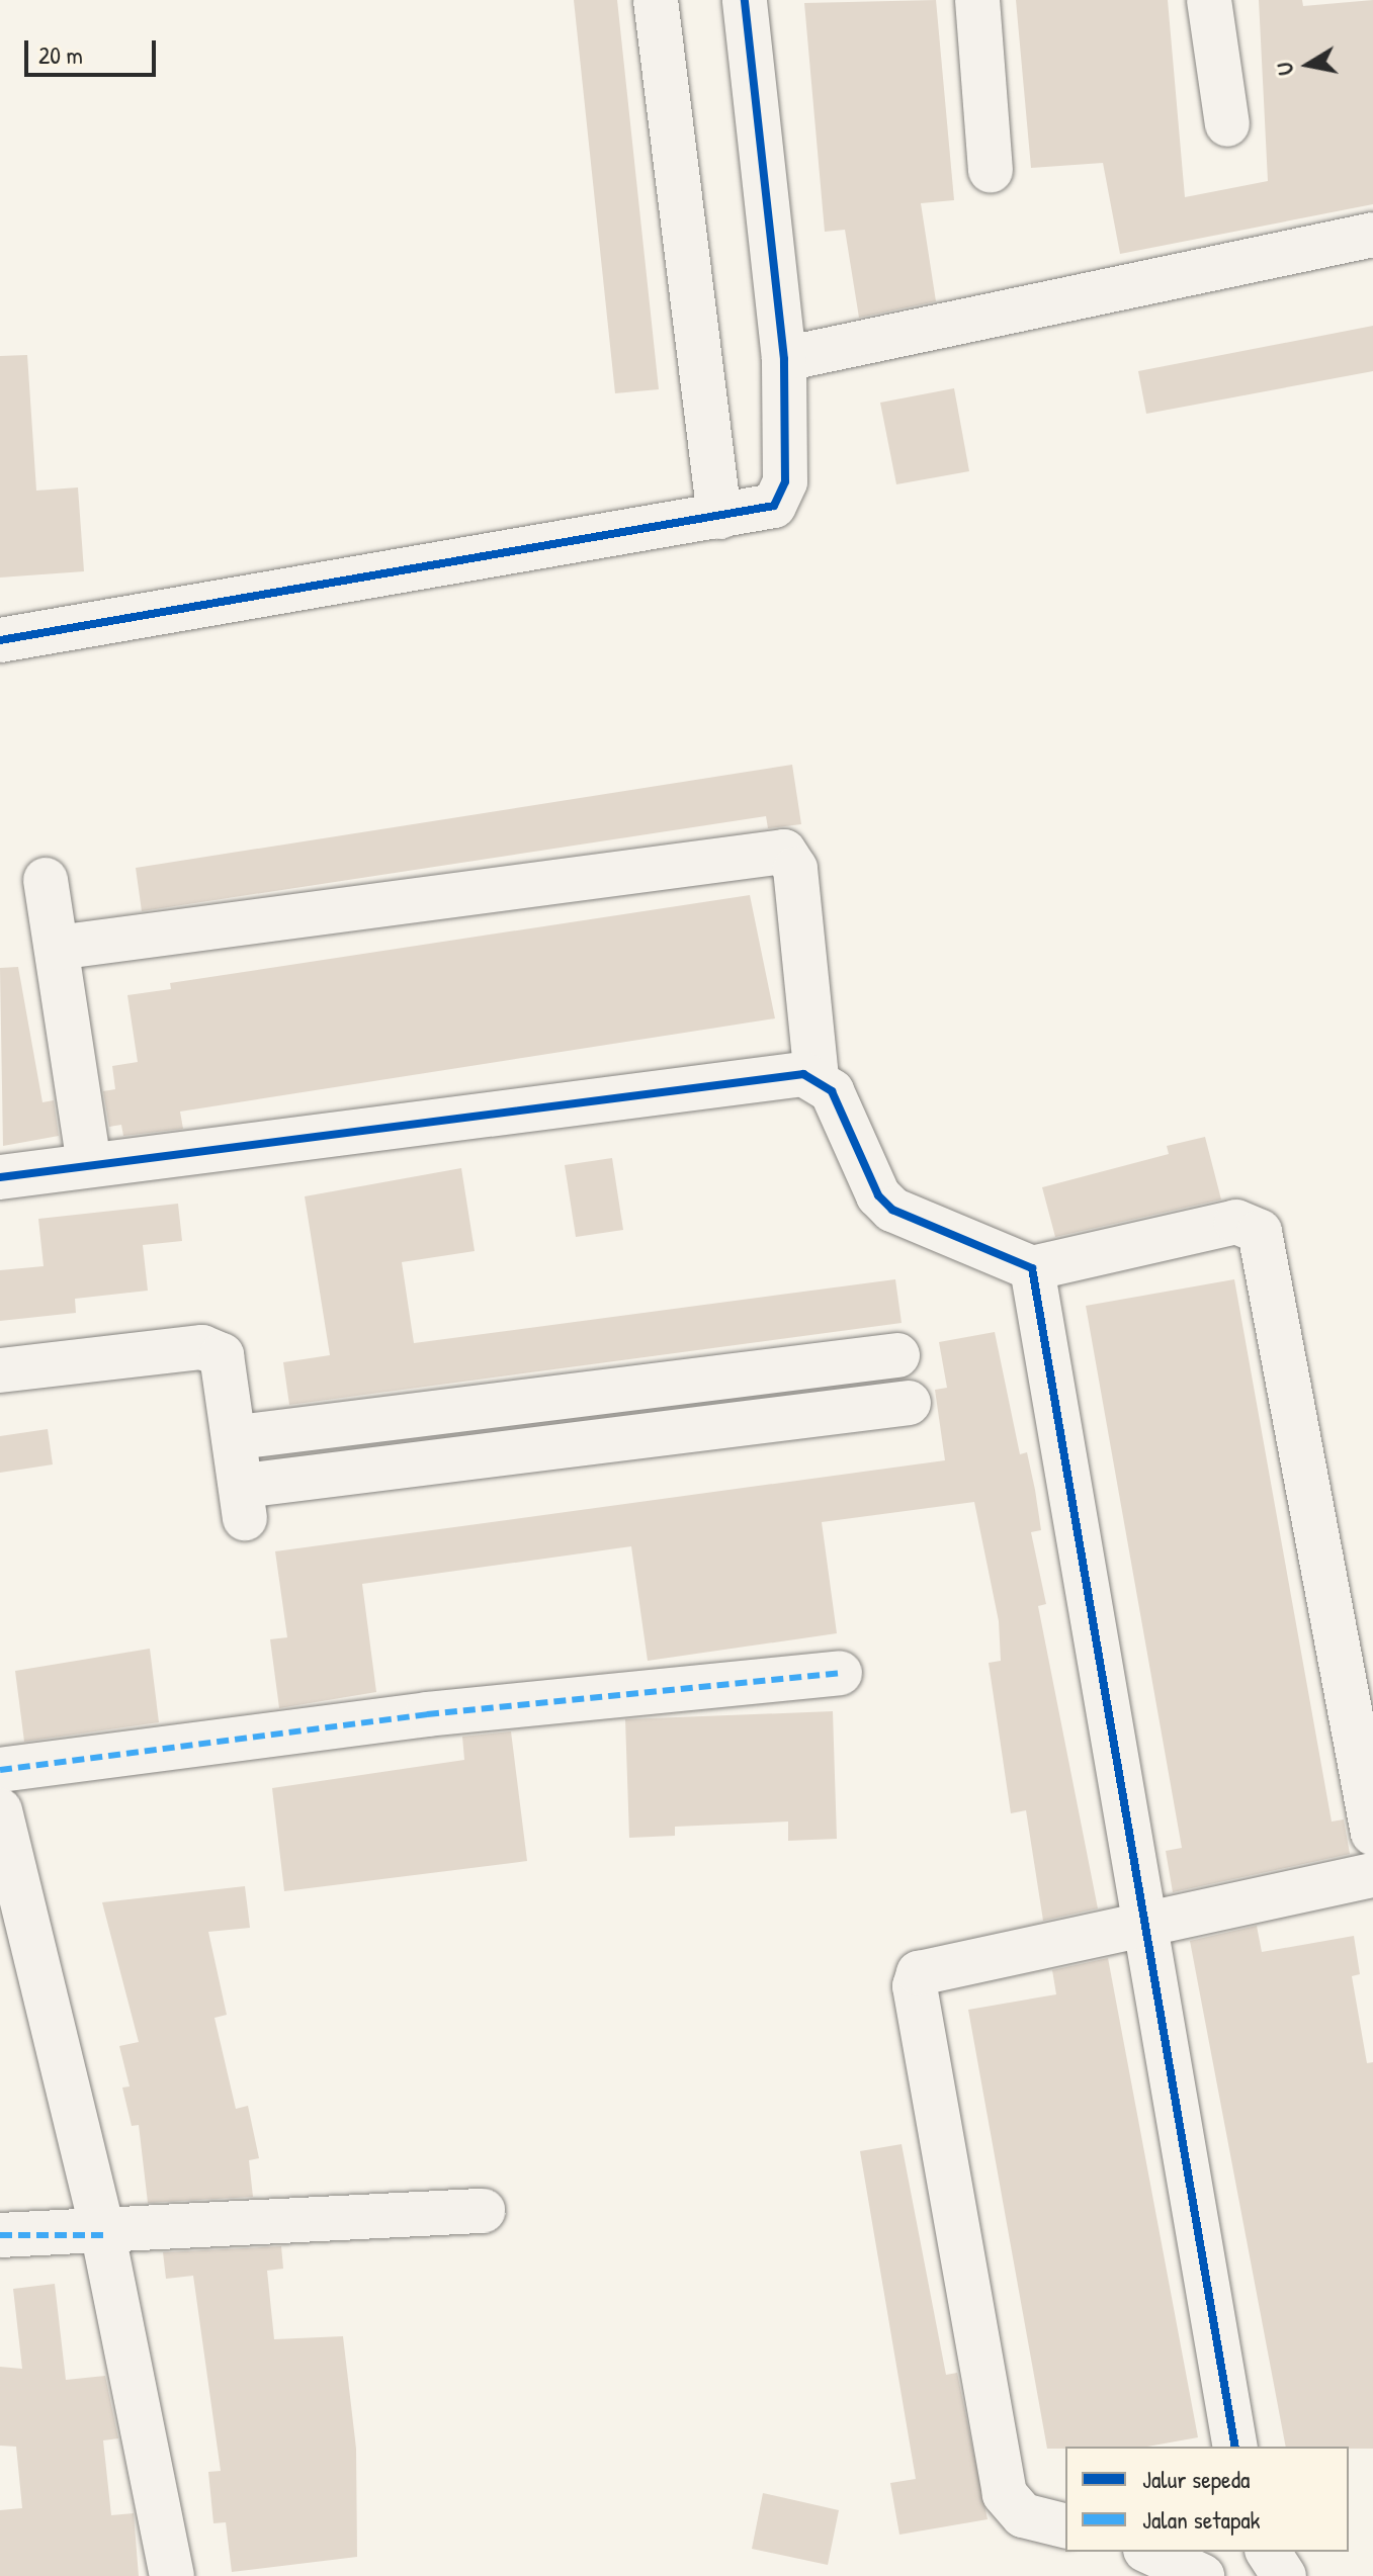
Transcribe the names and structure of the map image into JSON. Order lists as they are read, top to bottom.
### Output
{
  "legend": ["Jalur sepeda", "Jalan setapak"],
  "scale_bar": "20 m",
  "north": "left"
}
